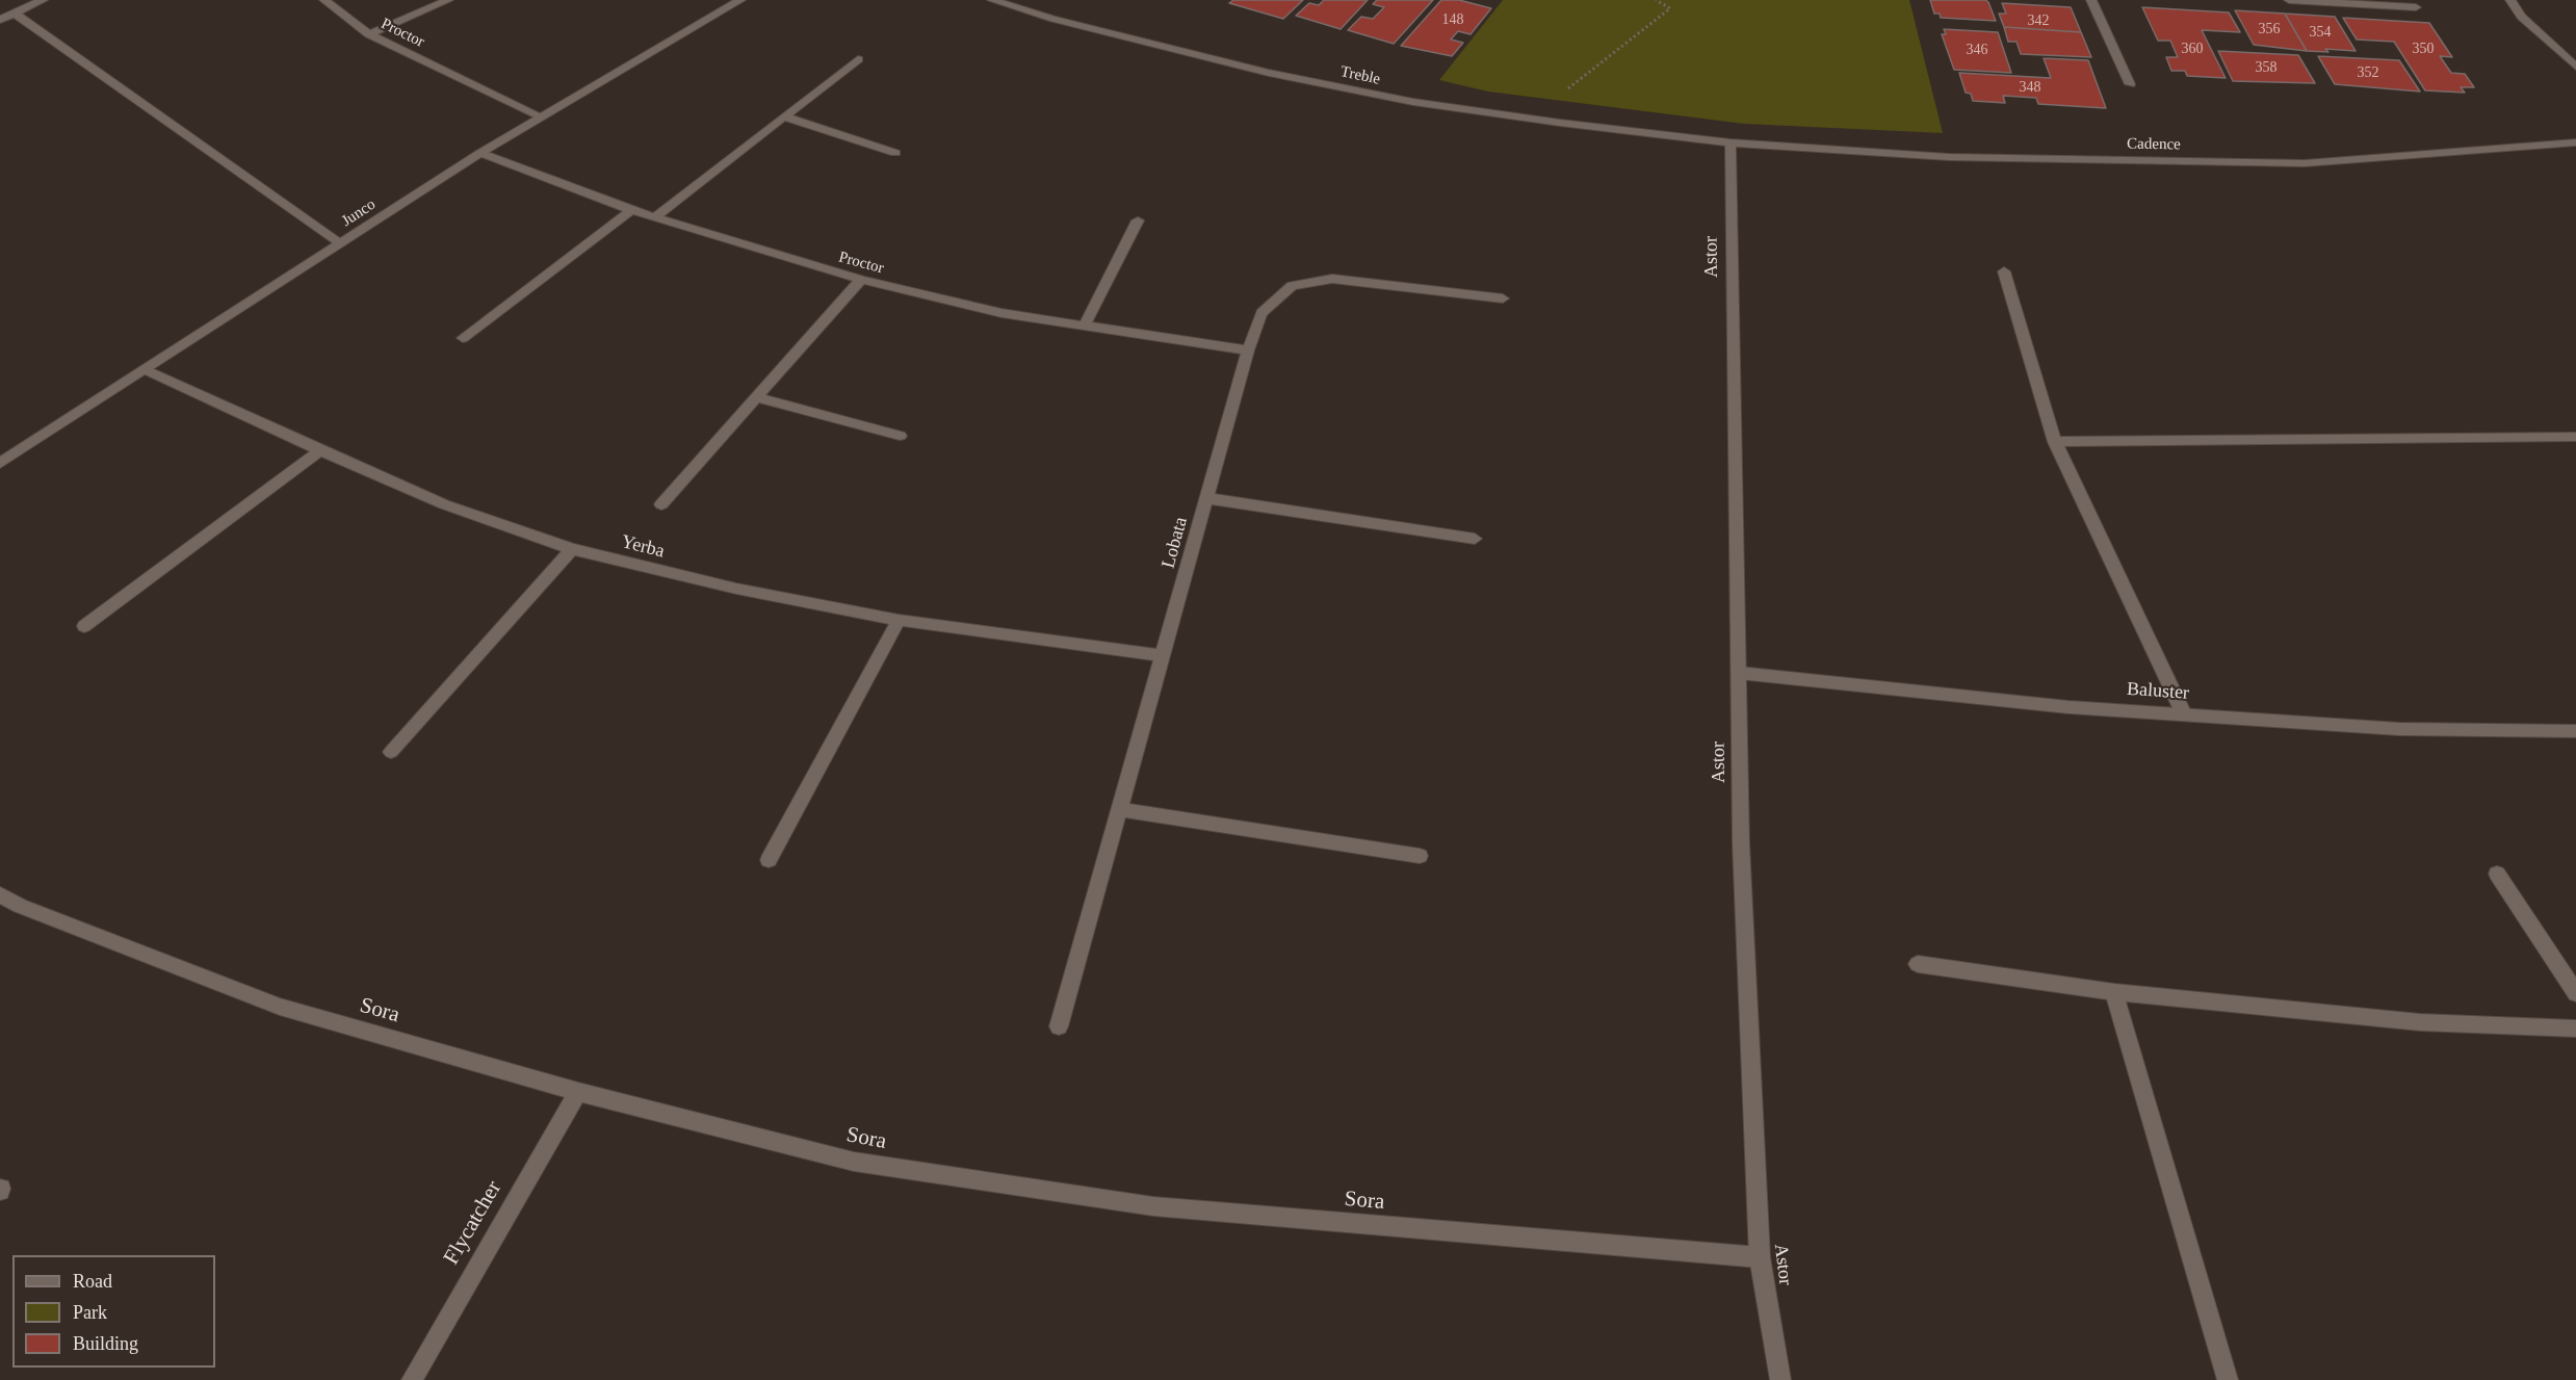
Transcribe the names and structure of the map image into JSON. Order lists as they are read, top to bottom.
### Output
{
  "streets": {
    "street": [
      "Proctor",
      "Treble",
      "Cadence",
      "Junco",
      "Astor",
      "Lobata",
      "Yerba",
      "Baluster",
      "Sora",
      "Flycatcher"
    ]
  },
  "crossings": [
    ["Proctor", "Junco"],
    ["Proctor", "Lobata"],
    ["Treble", "Cadence"],
    ["Treble", "Astor"],
    ["Cadence", "Astor"],
    ["Junco", "Yerba"],
    ["Astor", "Baluster"],
    ["Astor", "Sora"],
    ["Lobata", "Yerba"],
    ["Sora", "Flycatcher"]
  ],
  "house_numbers": [
    "148",
    "342",
    "356",
    "354",
    "360",
    "350",
    "346",
    "358",
    "352",
    "348"
  ],
  "legend": ["Road", "Park", "Building"]
}
